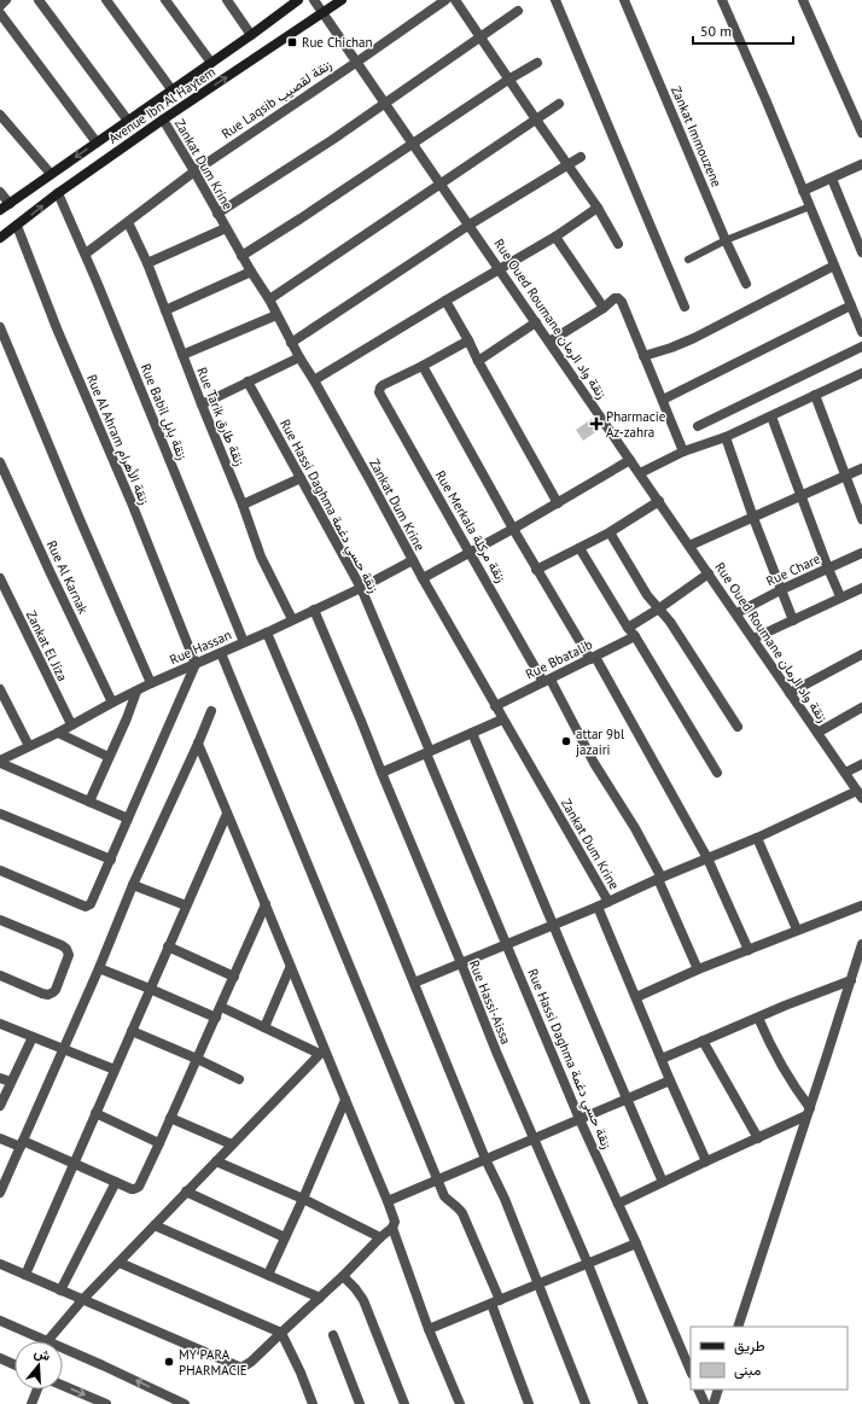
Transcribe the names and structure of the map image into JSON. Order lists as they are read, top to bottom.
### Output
{
  "streets": {
    "main road": ["Avenue Ibn Al Haytem"],
    "street": [
      "Rue Laqsib زنقة لقصيب",
      "Zankat Immouzene",
      "Zankat Dum Krine",
      "Rue Oued Roumane زنقة واد الرمان",
      "Rue Babil زنقة بابل",
      "Rue Tarik زنقة طارق",
      "Rue Al Ahram زنقة الأهرام",
      "Rue Hassi Daghma زنقة حسي دغمة",
      "Rue Merkala زنقة مركلة",
      "Rue Chare",
      "Rue Al Karnak",
      "Zankat El Jiza",
      "Rue Hassan",
      "Rue Bbatalib",
      "Rue Hassi-Aissa"
    ]
  },
  "crossings": [
    ["Rue Laqsib زنقة لقصيب", "Zankat Dum Krine"],
    ["Rue Laqsib زنقة لقصيب", "Rue Oued Roumane زنقة واد الرمان"],
    ["Rue Laqsib زنقة لقصيب", "Rue Babil زنقة بابل"],
    ["Rue Laqsib زنقة لقصيب", "Rue Tarik زنقة طارق"],
    ["Avenue Ibn Al Haytem", "Zankat Dum Krine"],
    ["Avenue Ibn Al Haytem", "Rue Oued Roumane زنقة واد الرمان"],
    ["Avenue Ibn Al Haytem", "Rue Babil زنقة بابل"],
    ["Avenue Ibn Al Haytem", "Rue Al Ahram زنقة الأهرام"],
    ["Zankat Dum Krine", "Rue Hassan"],
    ["Zankat Dum Krine", "Rue Bbatalib"],
    ["Rue Oued Roumane زنقة واد الرمان", "Rue Chare"],
    ["Rue Babil زنقة بابل", "Rue Hassan"],
    ["Rue Tarik زنقة طارق", "Rue Hassan"],
    ["Rue Al Ahram زنقة الأهرام", "Rue Hassan"],
    ["Rue Hassi Daghma زنقة حسي دغمة", "Rue Hassan"],
    ["Rue Merkala زنقة مركلة", "Rue Bbatalib"],
    ["Rue Al Karnak", "Rue Hassan"],
    ["Zankat El Jiza", "Rue Hassan"],
    ["Rue Hassan", "Rue Hassi-Aissa"]
  ],
  "places": {
    "transit": ["Rue Chichan"],
    "health": ["Pharmacie Az-zahra"],
    "other": ["attar 9bl jazairi", "MY PARA PHARMACIE"]
  },
  "legend": ["طريق", "مبنى"],
  "scale_bar": "50 m",
  "north": "top"
}
